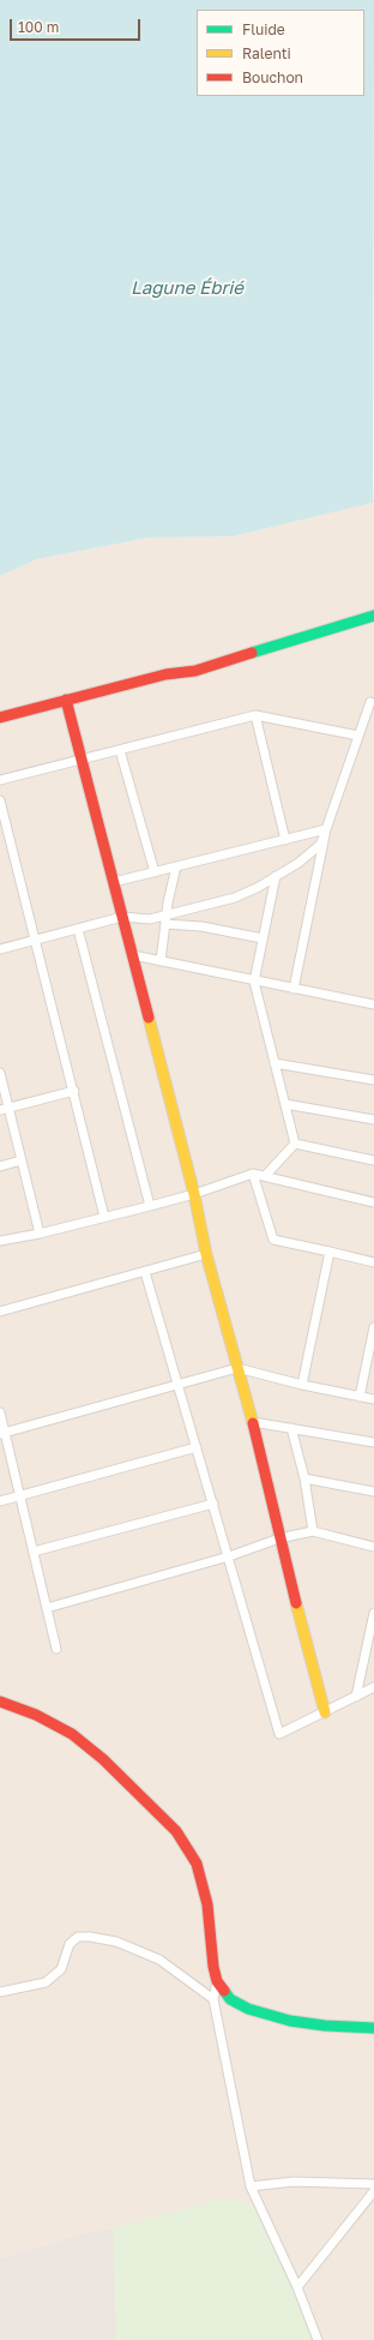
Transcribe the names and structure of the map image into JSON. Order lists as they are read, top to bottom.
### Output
{
  "water": ["Lagune Ébrié"],
  "legend": ["Fluide", "Ralenti", "Bouchon"],
  "scale_bar": "100 m"
}
